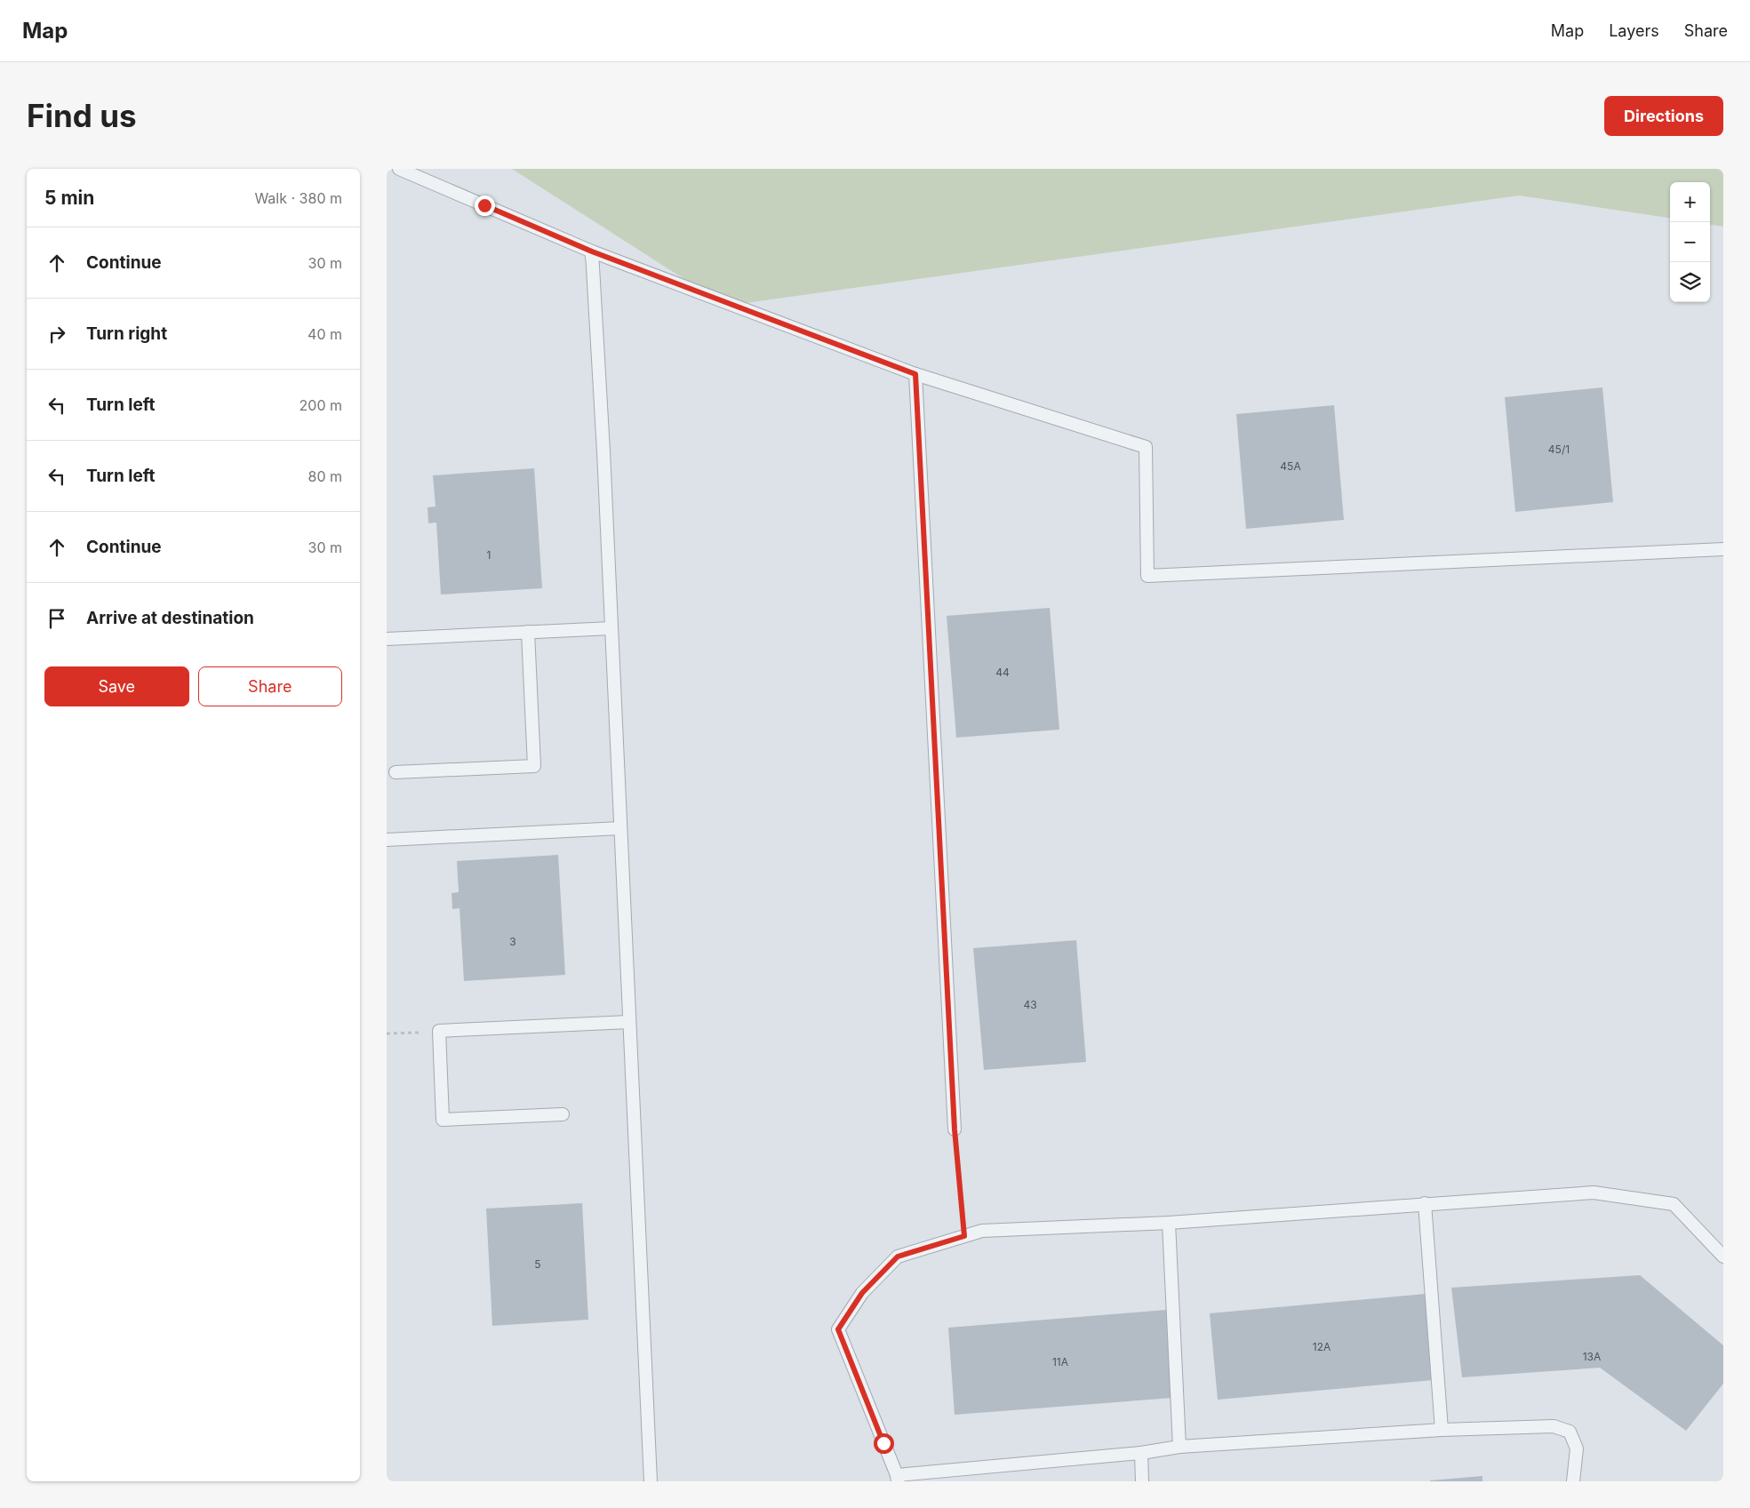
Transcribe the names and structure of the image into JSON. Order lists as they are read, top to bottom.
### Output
{
  "house_numbers": [
    "45/1",
    "45А",
    "1",
    "44",
    "3",
    "43",
    "5",
    "12А",
    "13А",
    "11А"
  ],
  "page": {
    "header": "Map",
    "nav": ["Map", "Layers", "Share"],
    "buttons": [
      "Directions",
      ["Save", "Share"]
    ],
    "title": "Find us",
    "heading": ["5 min", "Walk · 380 m"],
    "map_buttons": ["+", "−"],
    "list": [
      ["Continue", "30 m"],
      ["Turn right", "40 m"],
      ["Turn left", "200 m"],
      ["Turn left", "80 m"],
      ["Continue", "30 m"],
      "Arrive at destination"
    ]
  }
}
